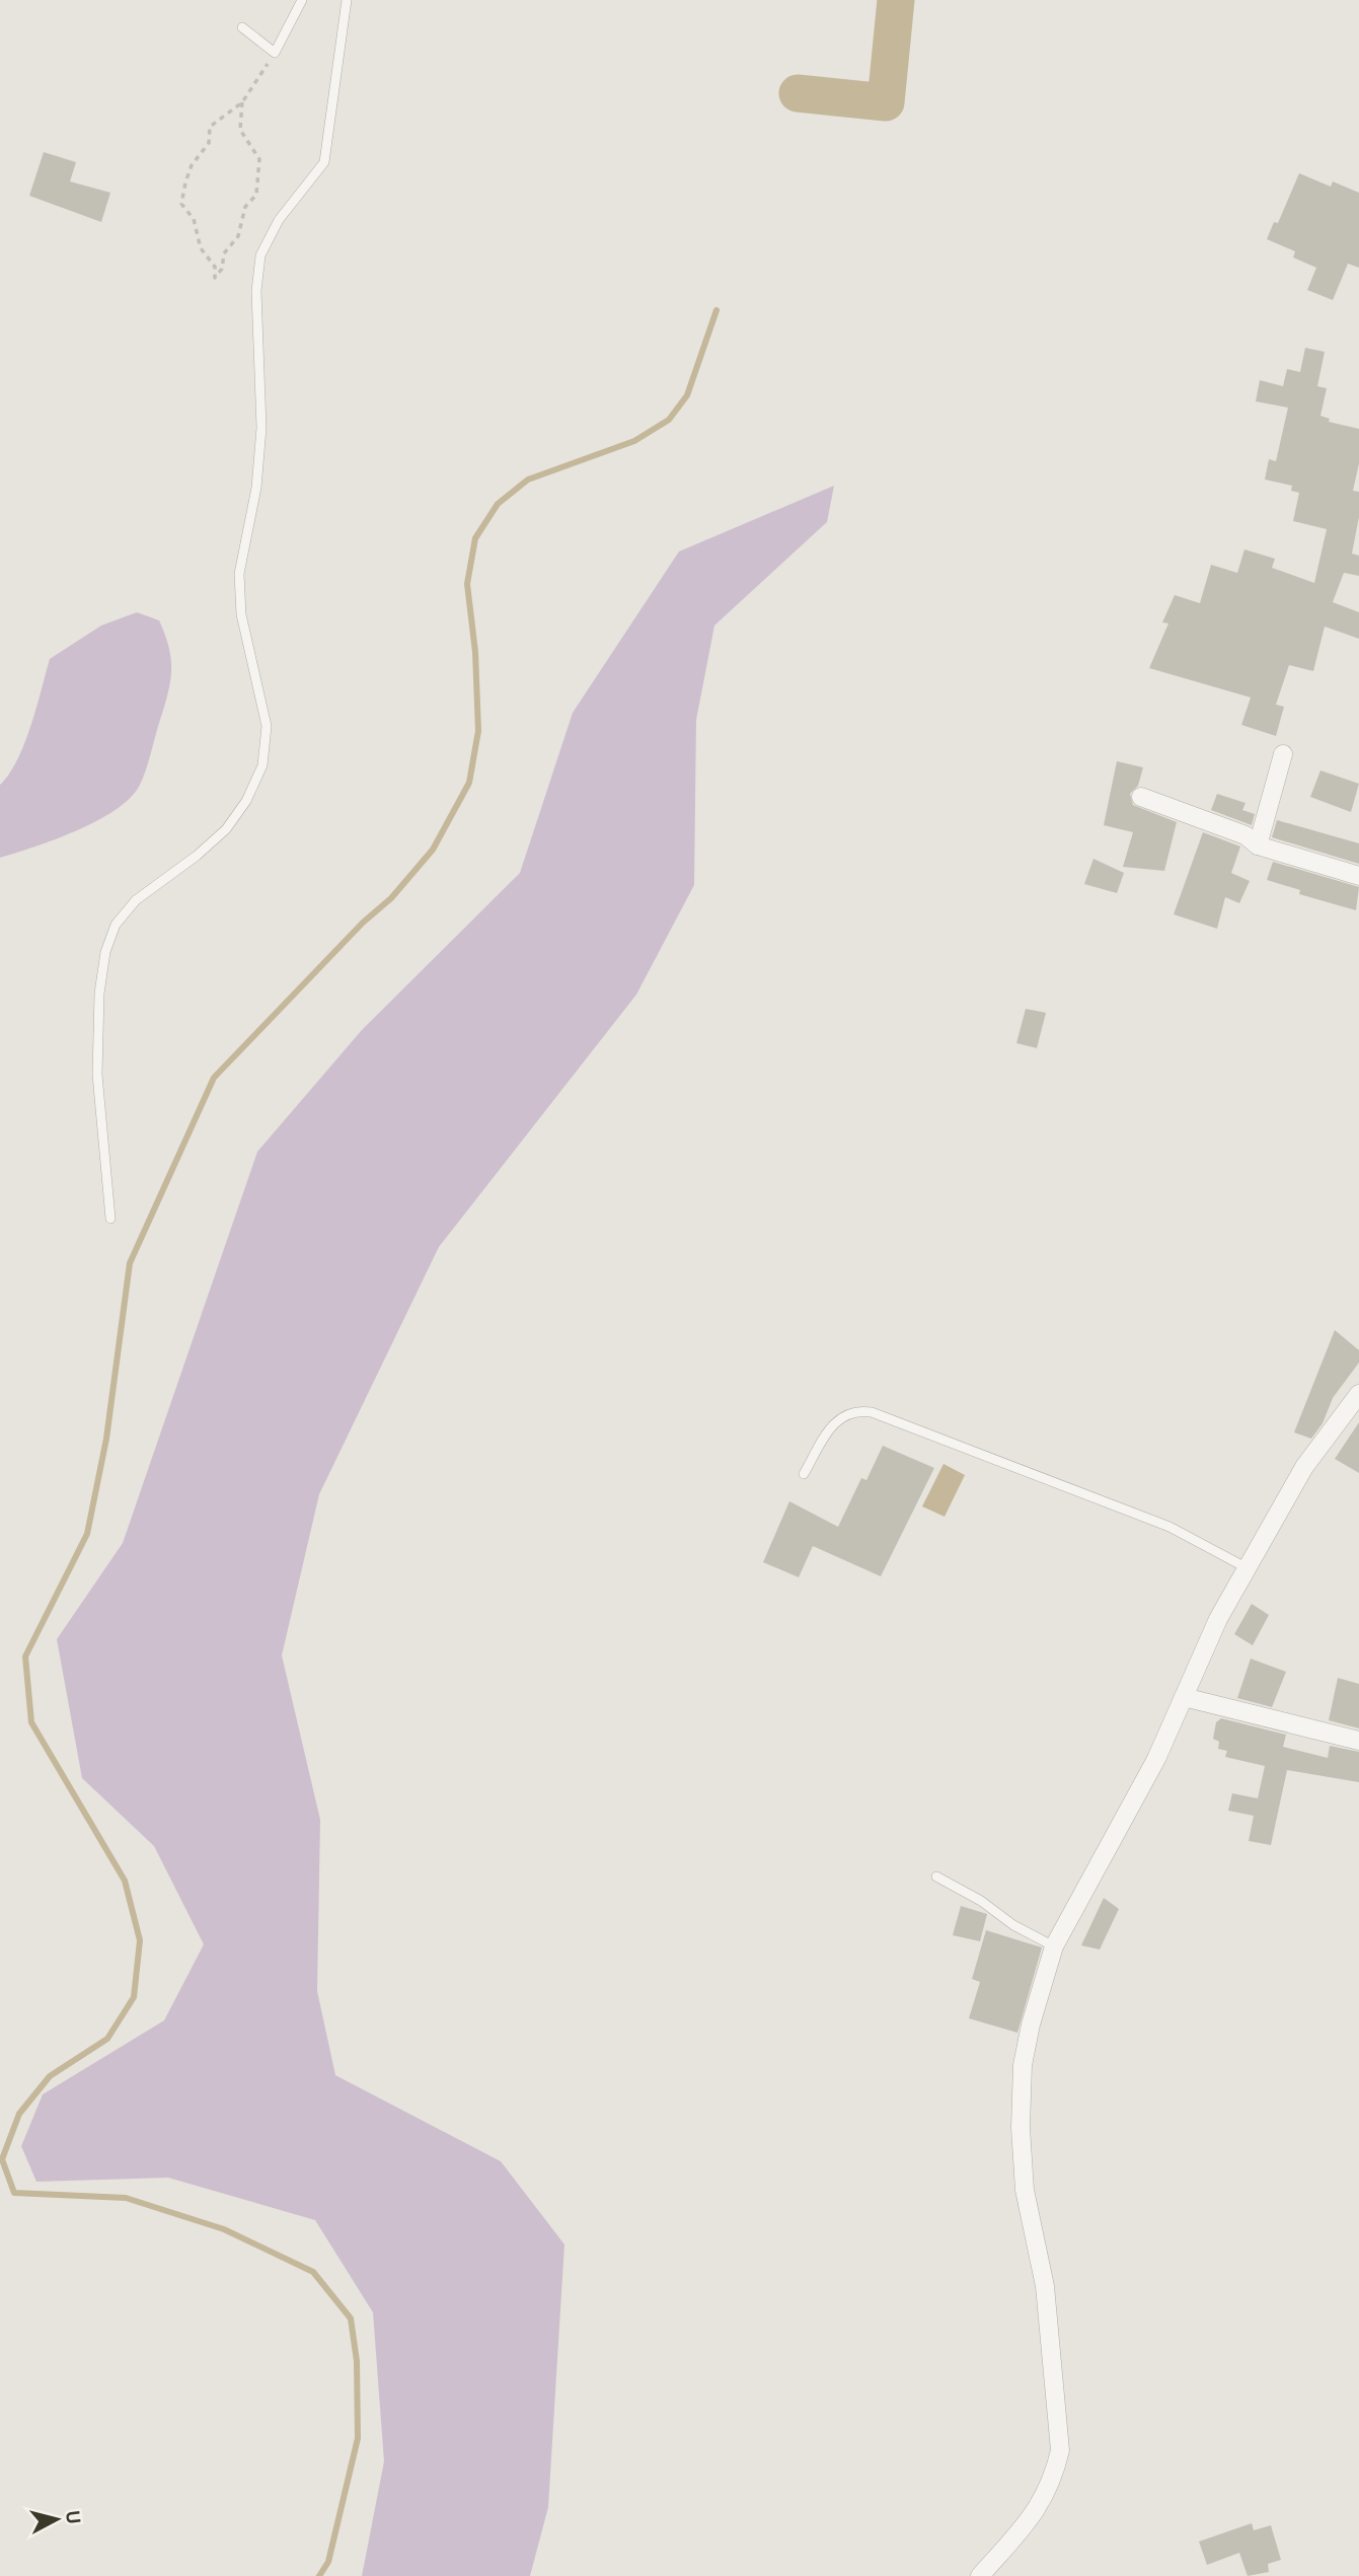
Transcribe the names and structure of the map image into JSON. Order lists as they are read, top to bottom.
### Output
{
  "north": "right"
}
